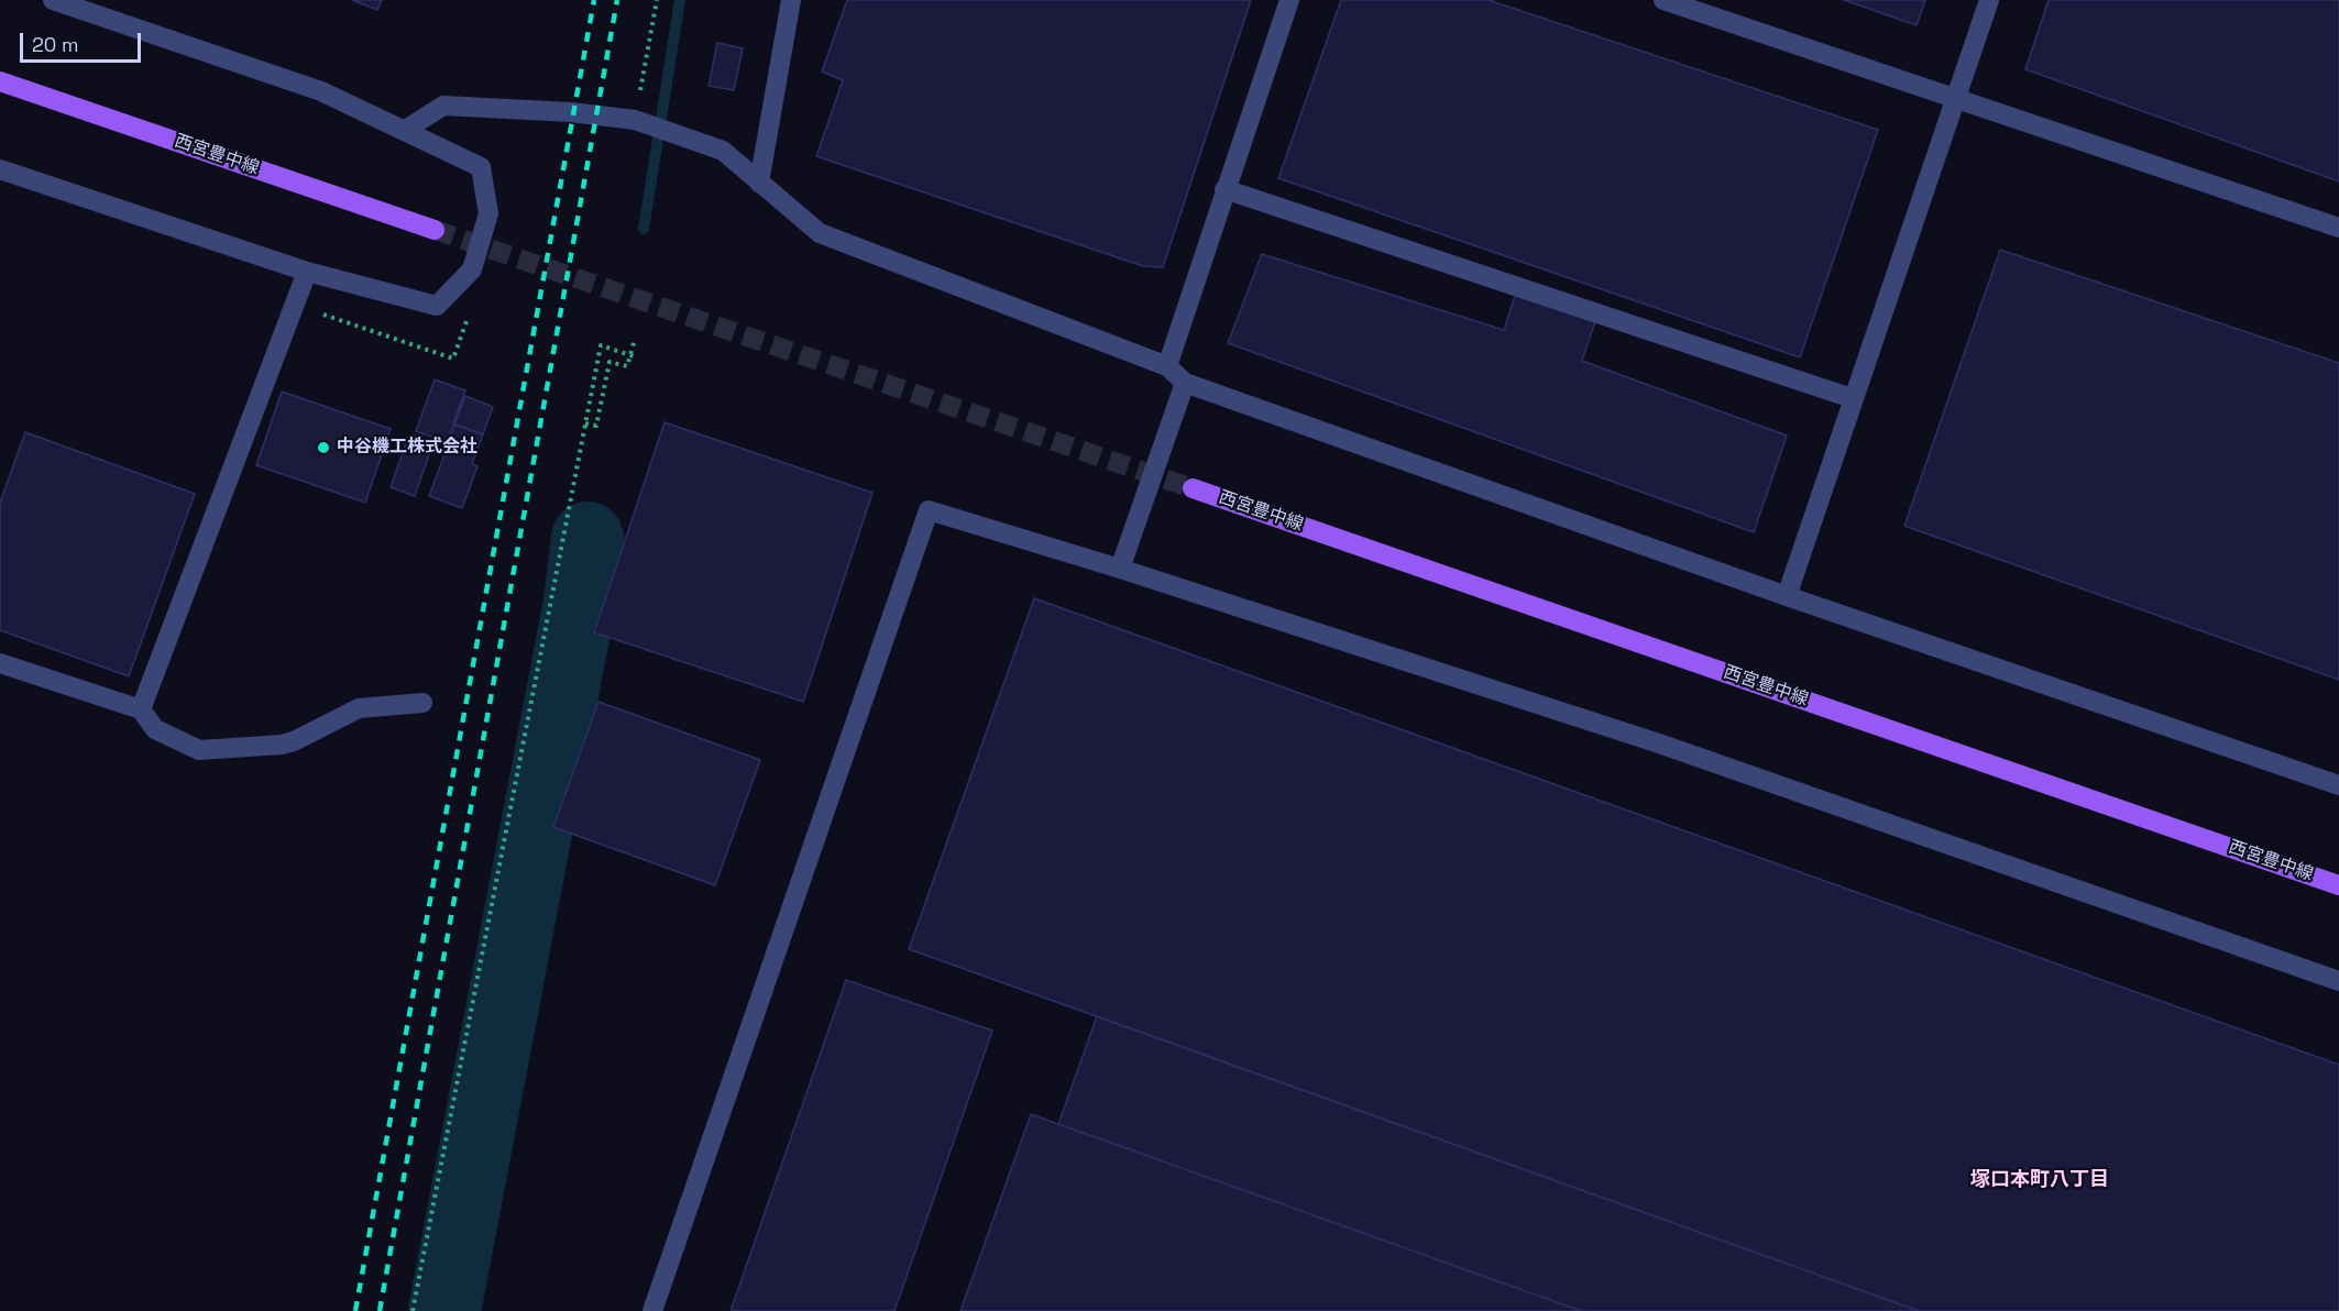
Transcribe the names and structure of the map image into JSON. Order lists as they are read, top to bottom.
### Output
{
  "streets": {
    "main road": ["西宮豊中線"]
  },
  "districts": ["塚口本町八丁目"],
  "places": ["中谷機工株式会社"],
  "scale_bar": "20 m"
}
